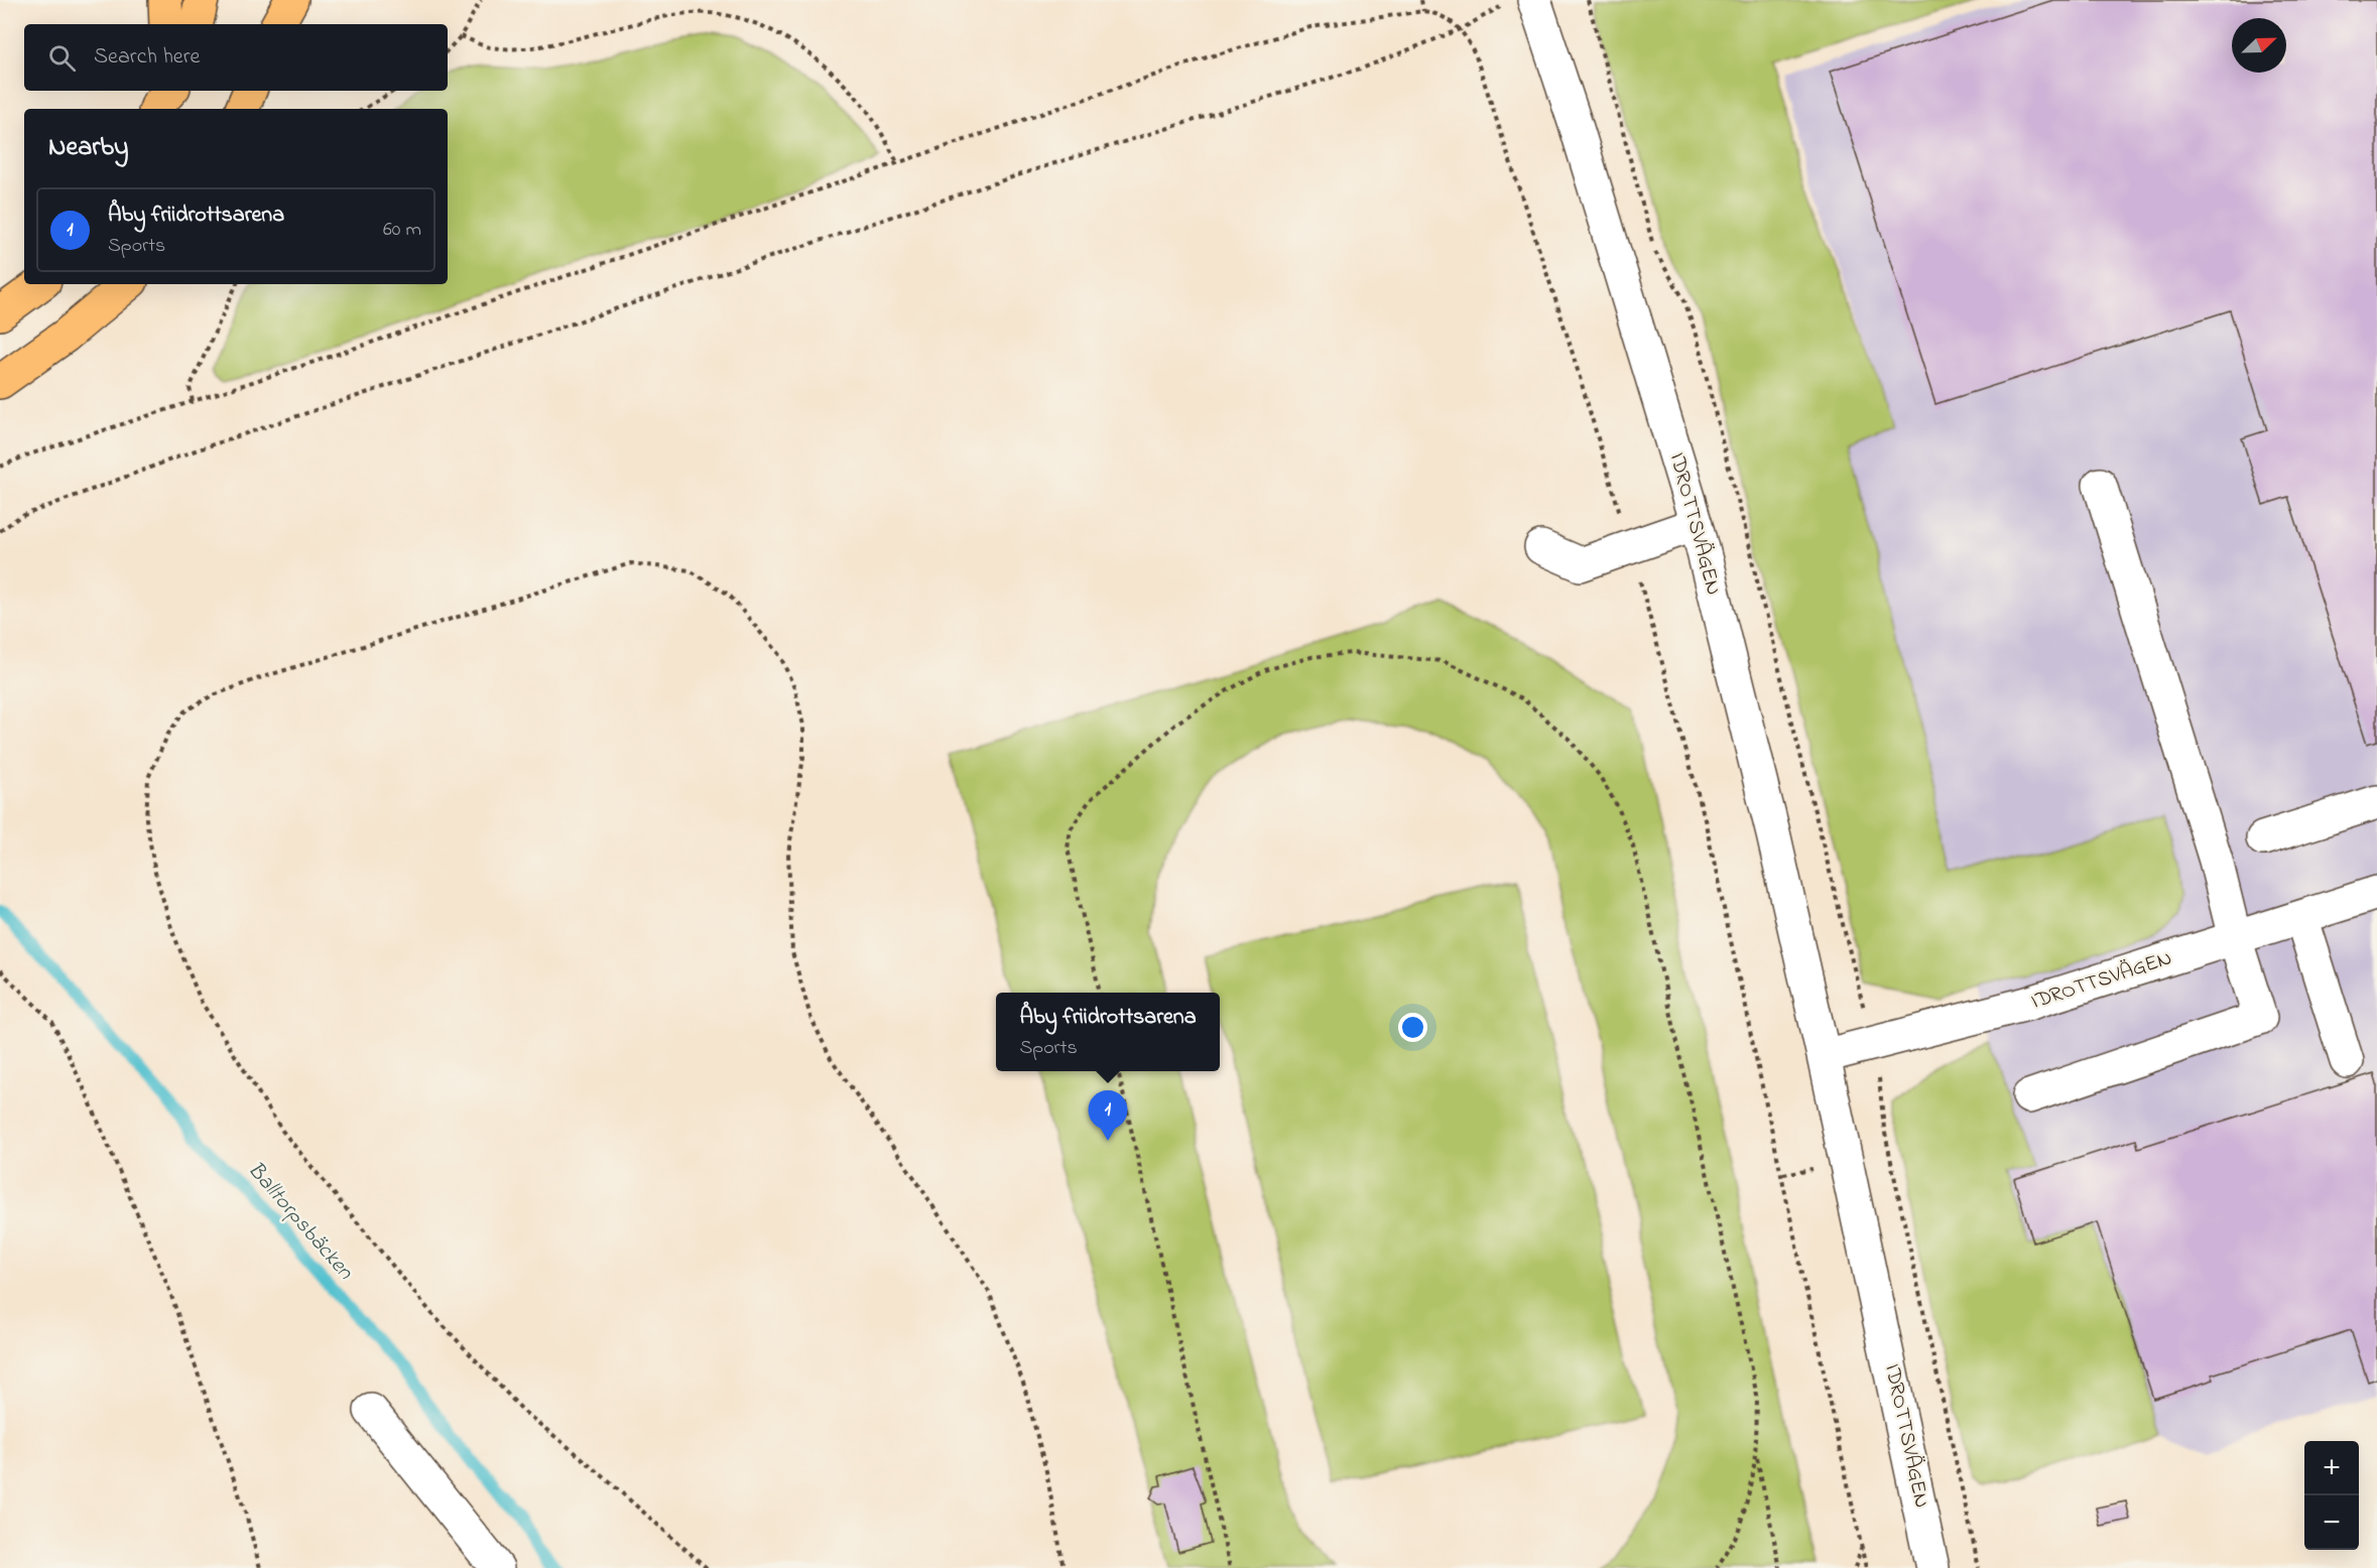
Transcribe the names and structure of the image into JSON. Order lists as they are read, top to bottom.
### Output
{
  "streets": {
    "street": ["IDROTTSVÄGEN"]
  },
  "water": ["Balltorpsbäcken"],
  "north": "top right",
  "page": {
    "search": "Search here",
    "heading": "Nearby",
    "list": [
      {
        "mark": "1",
        "name": "Åby friidrottsarena",
        "note": "Sports",
        "value": "60 m"
      }
    ],
    "popup": ["Åby friidrottsarena", "Sports"],
    "pins": "1",
    "map_buttons": ["+", "−"]
  }
}
